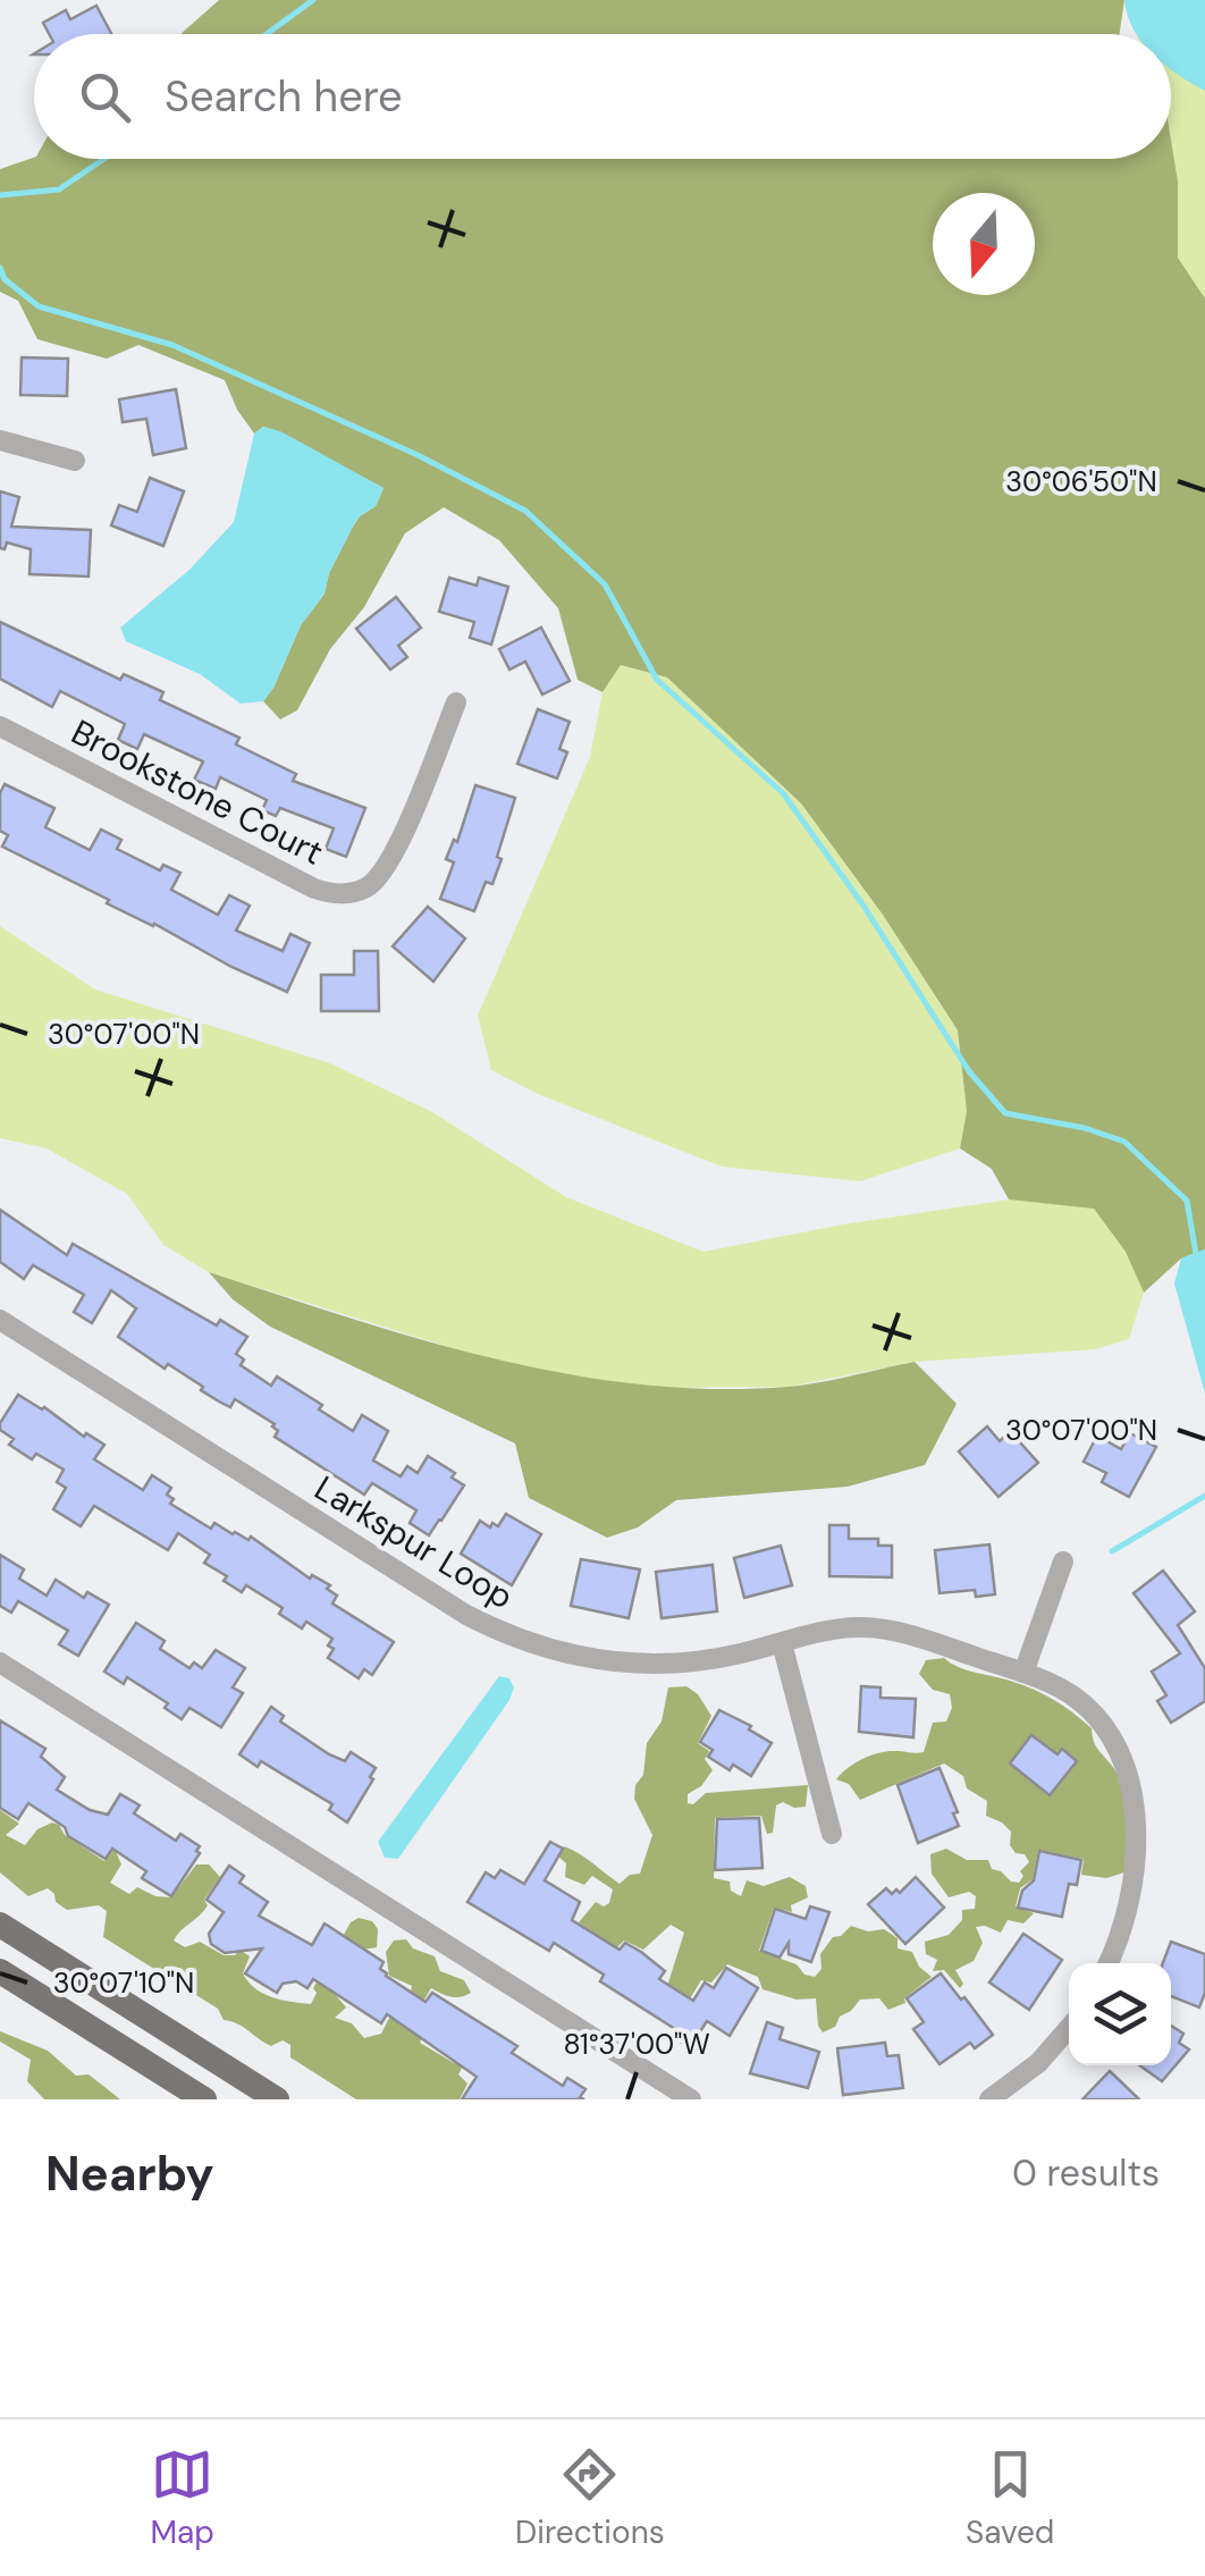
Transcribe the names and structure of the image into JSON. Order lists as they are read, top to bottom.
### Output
{
  "streets": {
    "street": ["Brookstone Court", "Larkspur Loop"]
  },
  "north": "bottom",
  "page": {
    "search": "Search here",
    "heading": ["Nearby", "0 results"],
    "nav": ["Map", "Directions", "Saved"]
  },
  "coordinates": [
    "30°06'50\"N",
    "30°07'00\"N",
    "30°07'10\"N",
    "81°37'00\"W"
  ]
}
